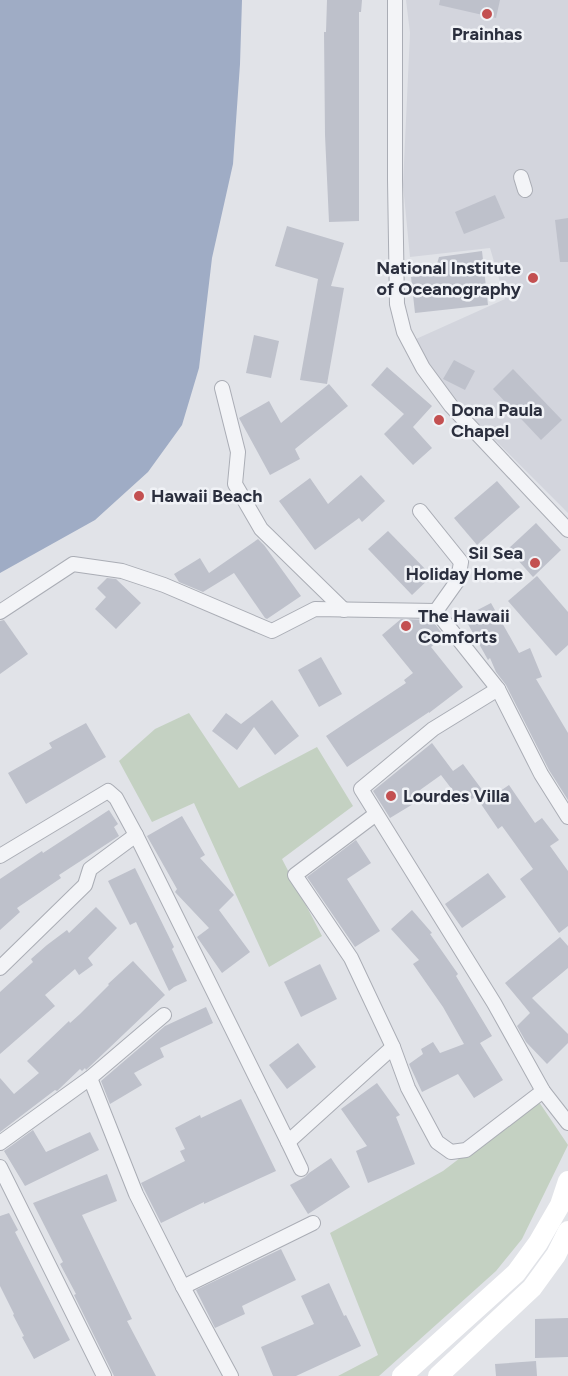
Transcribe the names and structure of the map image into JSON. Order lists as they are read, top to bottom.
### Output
{
  "places": [
    "Prainhas",
    "National Institute of Oceanography",
    "Dona Paula Chapel",
    "Hawaii Beach",
    "Sil Sea Holiday Home",
    "The Hawaii Comforts",
    "Lourdes Villa"
  ]
}
